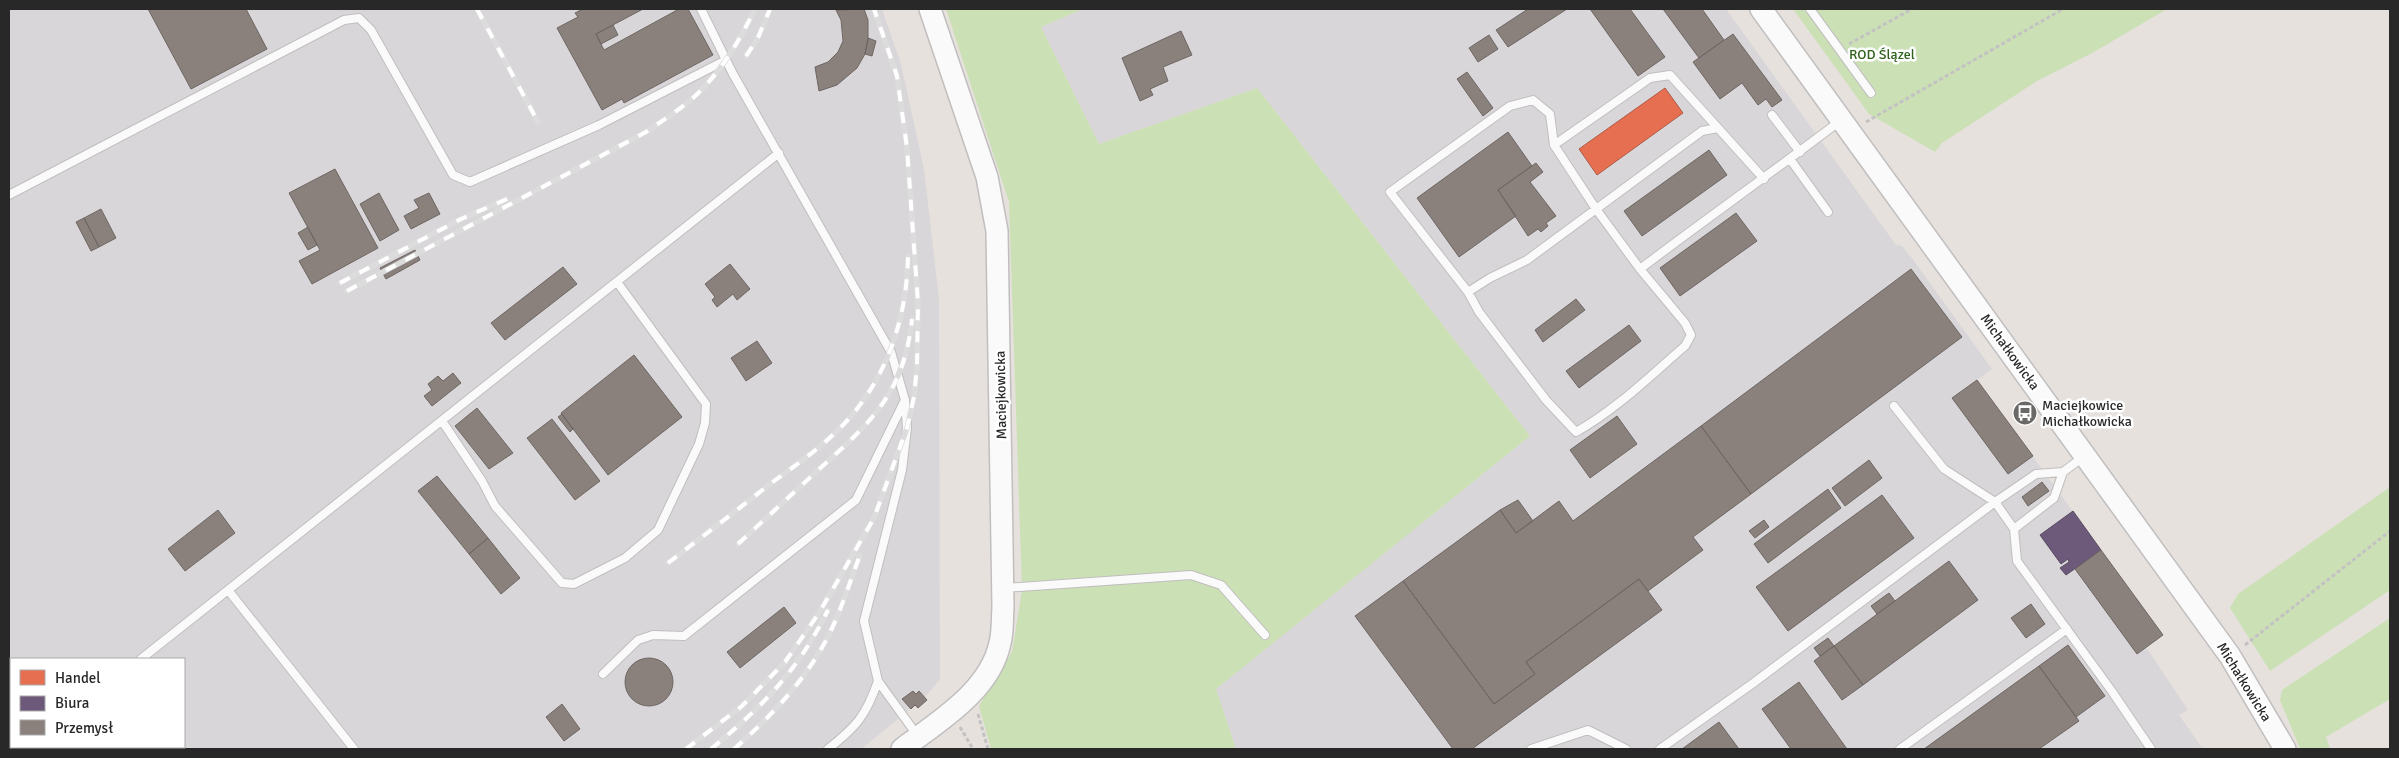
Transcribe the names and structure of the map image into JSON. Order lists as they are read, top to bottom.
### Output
{
  "streets": {
    "street": ["Michałkowicka", "Maciejkowicka"]
  },
  "parks": ["ROD Ślązel"],
  "places": {
    "bus stop": ["Maciejkowice Michałkowicka"]
  },
  "legend": ["Handel", "Biura", "Przemysł"]
}
